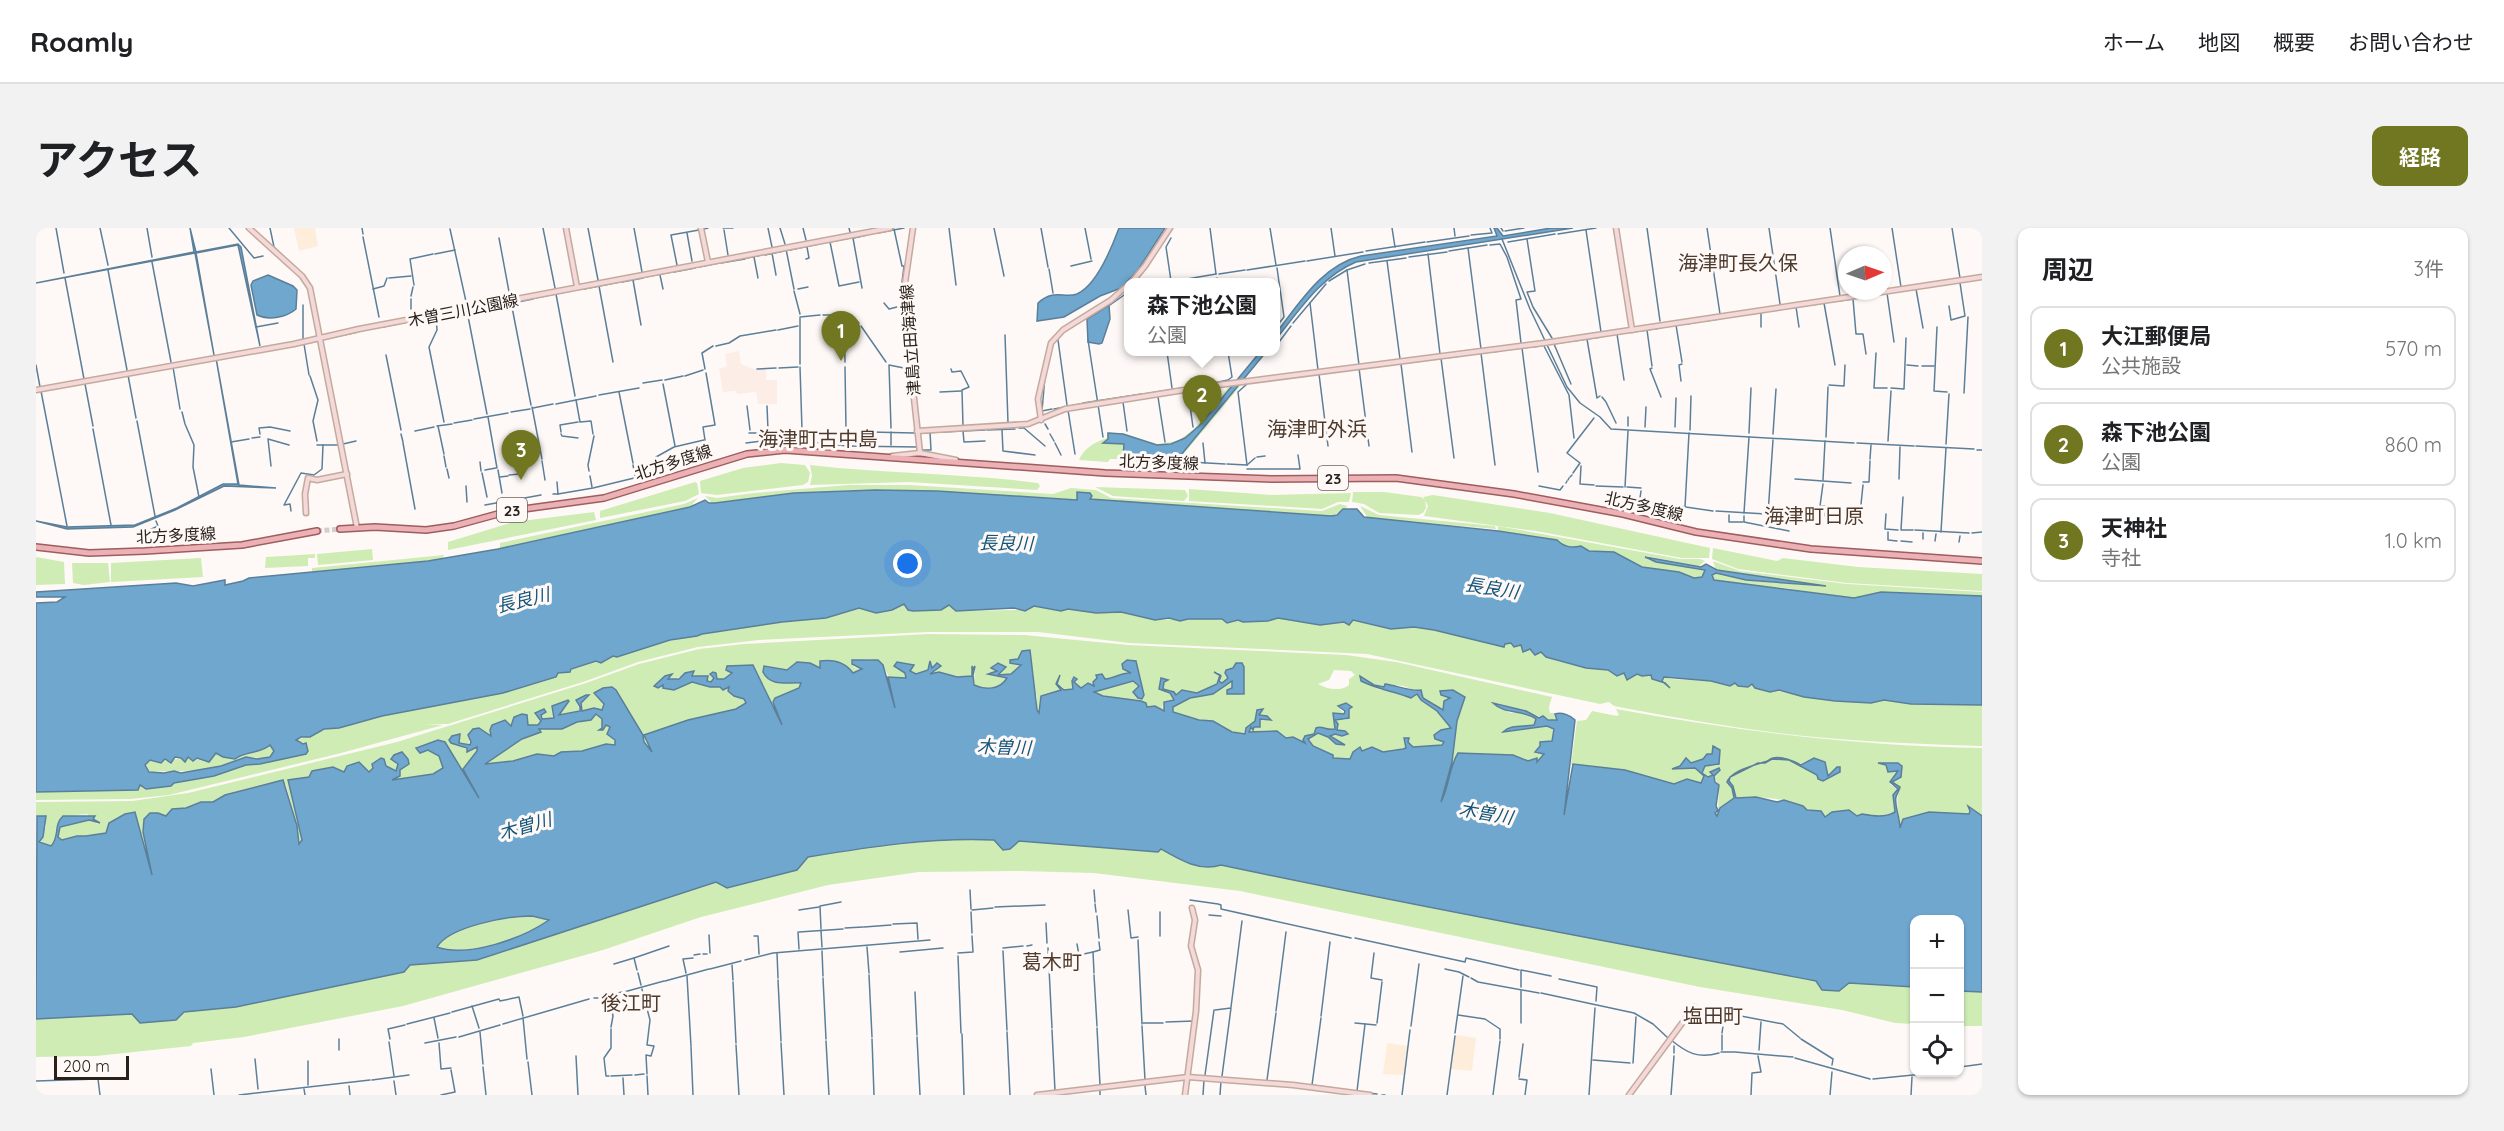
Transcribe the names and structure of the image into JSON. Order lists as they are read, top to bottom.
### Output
{
  "streets": {
    "main road": ["北方多度線", "23"],
    "street": ["木曽三川公園線", "津島立田海津線"]
  },
  "districts": [
    "海津町長久保",
    "海津町外浜",
    "海津町古中島",
    "海津町日原",
    "葛木町",
    "後江町",
    "塩田町"
  ],
  "water": ["長良川", "木曽川"],
  "scale_bar": "200 m",
  "north": "right",
  "page": {
    "header": "Roamly",
    "nav": [
      "ホーム",
      "地図",
      "概要",
      "お問い合わせ"
    ],
    "title": "アクセス",
    "buttons": "経路",
    "heading": ["周辺", "3件"],
    "popup": ["森下池公園", "公園"],
    "list": [
      {
        "mark": "1",
        "name": "大江郵便局",
        "note": "公共施設",
        "value": "570 m"
      },
      {
        "mark": "2",
        "name": "森下池公園",
        "note": "公園",
        "value": "860 m"
      },
      {
        "mark": "3",
        "name": "天神社",
        "note": "寺社",
        "value": "1.0 km"
      }
    ],
    "pins": ["1", "2", "3"],
    "map_buttons": ["+", "−"],
    "scale": "200 m"
  }
}
